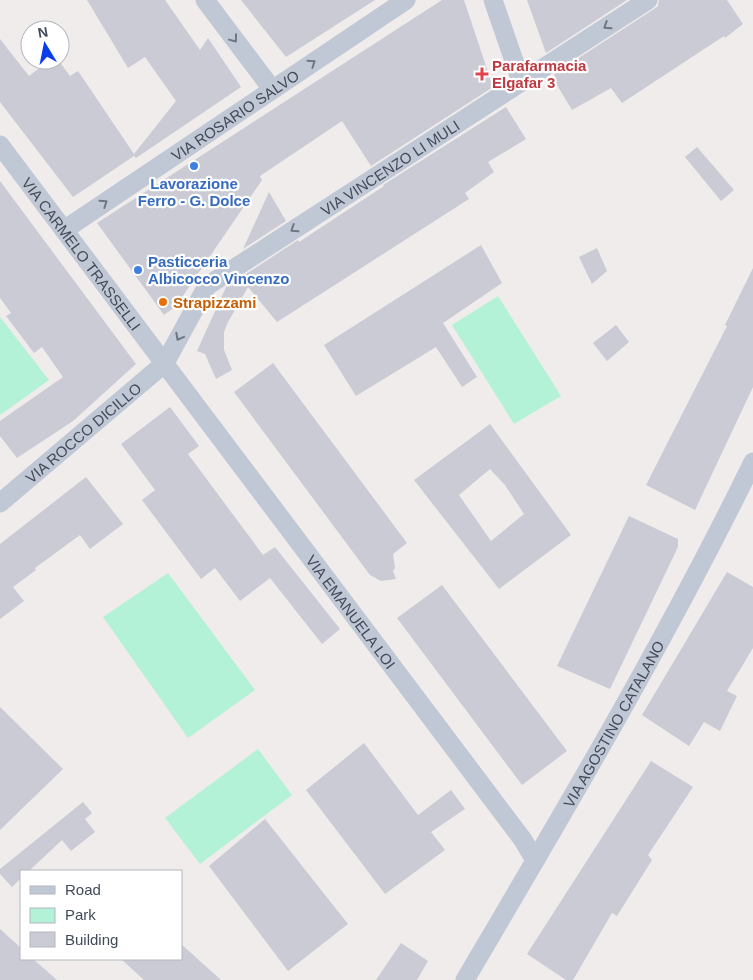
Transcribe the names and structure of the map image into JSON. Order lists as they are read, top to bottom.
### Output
{
  "streets": {
    "street": [
      "VIA ROSARIO SALVO",
      "VIA VINCENZO LI MULI",
      "VIA CARMELO TRASSELLI",
      "VIA ROCCO DICILLO",
      "VIA EMANUELA LOI",
      "VIA AGOSTINO CATALANO"
    ]
  },
  "crossings": [
    ["VIA ROSARIO SALVO", "VIA CARMELO TRASSELLI"],
    ["VIA VINCENZO LI MULI", "VIA CARMELO TRASSELLI"],
    ["VIA VINCENZO LI MULI", "VIA ROCCO DICILLO"],
    ["VIA VINCENZO LI MULI", "VIA EMANUELA LOI"],
    ["VIA CARMELO TRASSELLI", "VIA ROCCO DICILLO"],
    ["VIA CARMELO TRASSELLI", "VIA EMANUELA LOI"],
    ["VIA ROCCO DICILLO", "VIA EMANUELA LOI"],
    ["VIA EMANUELA LOI", "VIA AGOSTINO CATALANO"]
  ],
  "one_way": ["VIA ROSARIO SALVO", "VIA VINCENZO LI MULI"],
  "places": {
    "health": ["Parafarmacia Elgafar 3"],
    "other": ["Lavorazione Ferro - G. Dolce", "Pasticceria Albicocco Vincenzo", "Strapizzami"]
  },
  "legend": ["Road", "Park", "Building"],
  "north": "top"
}
